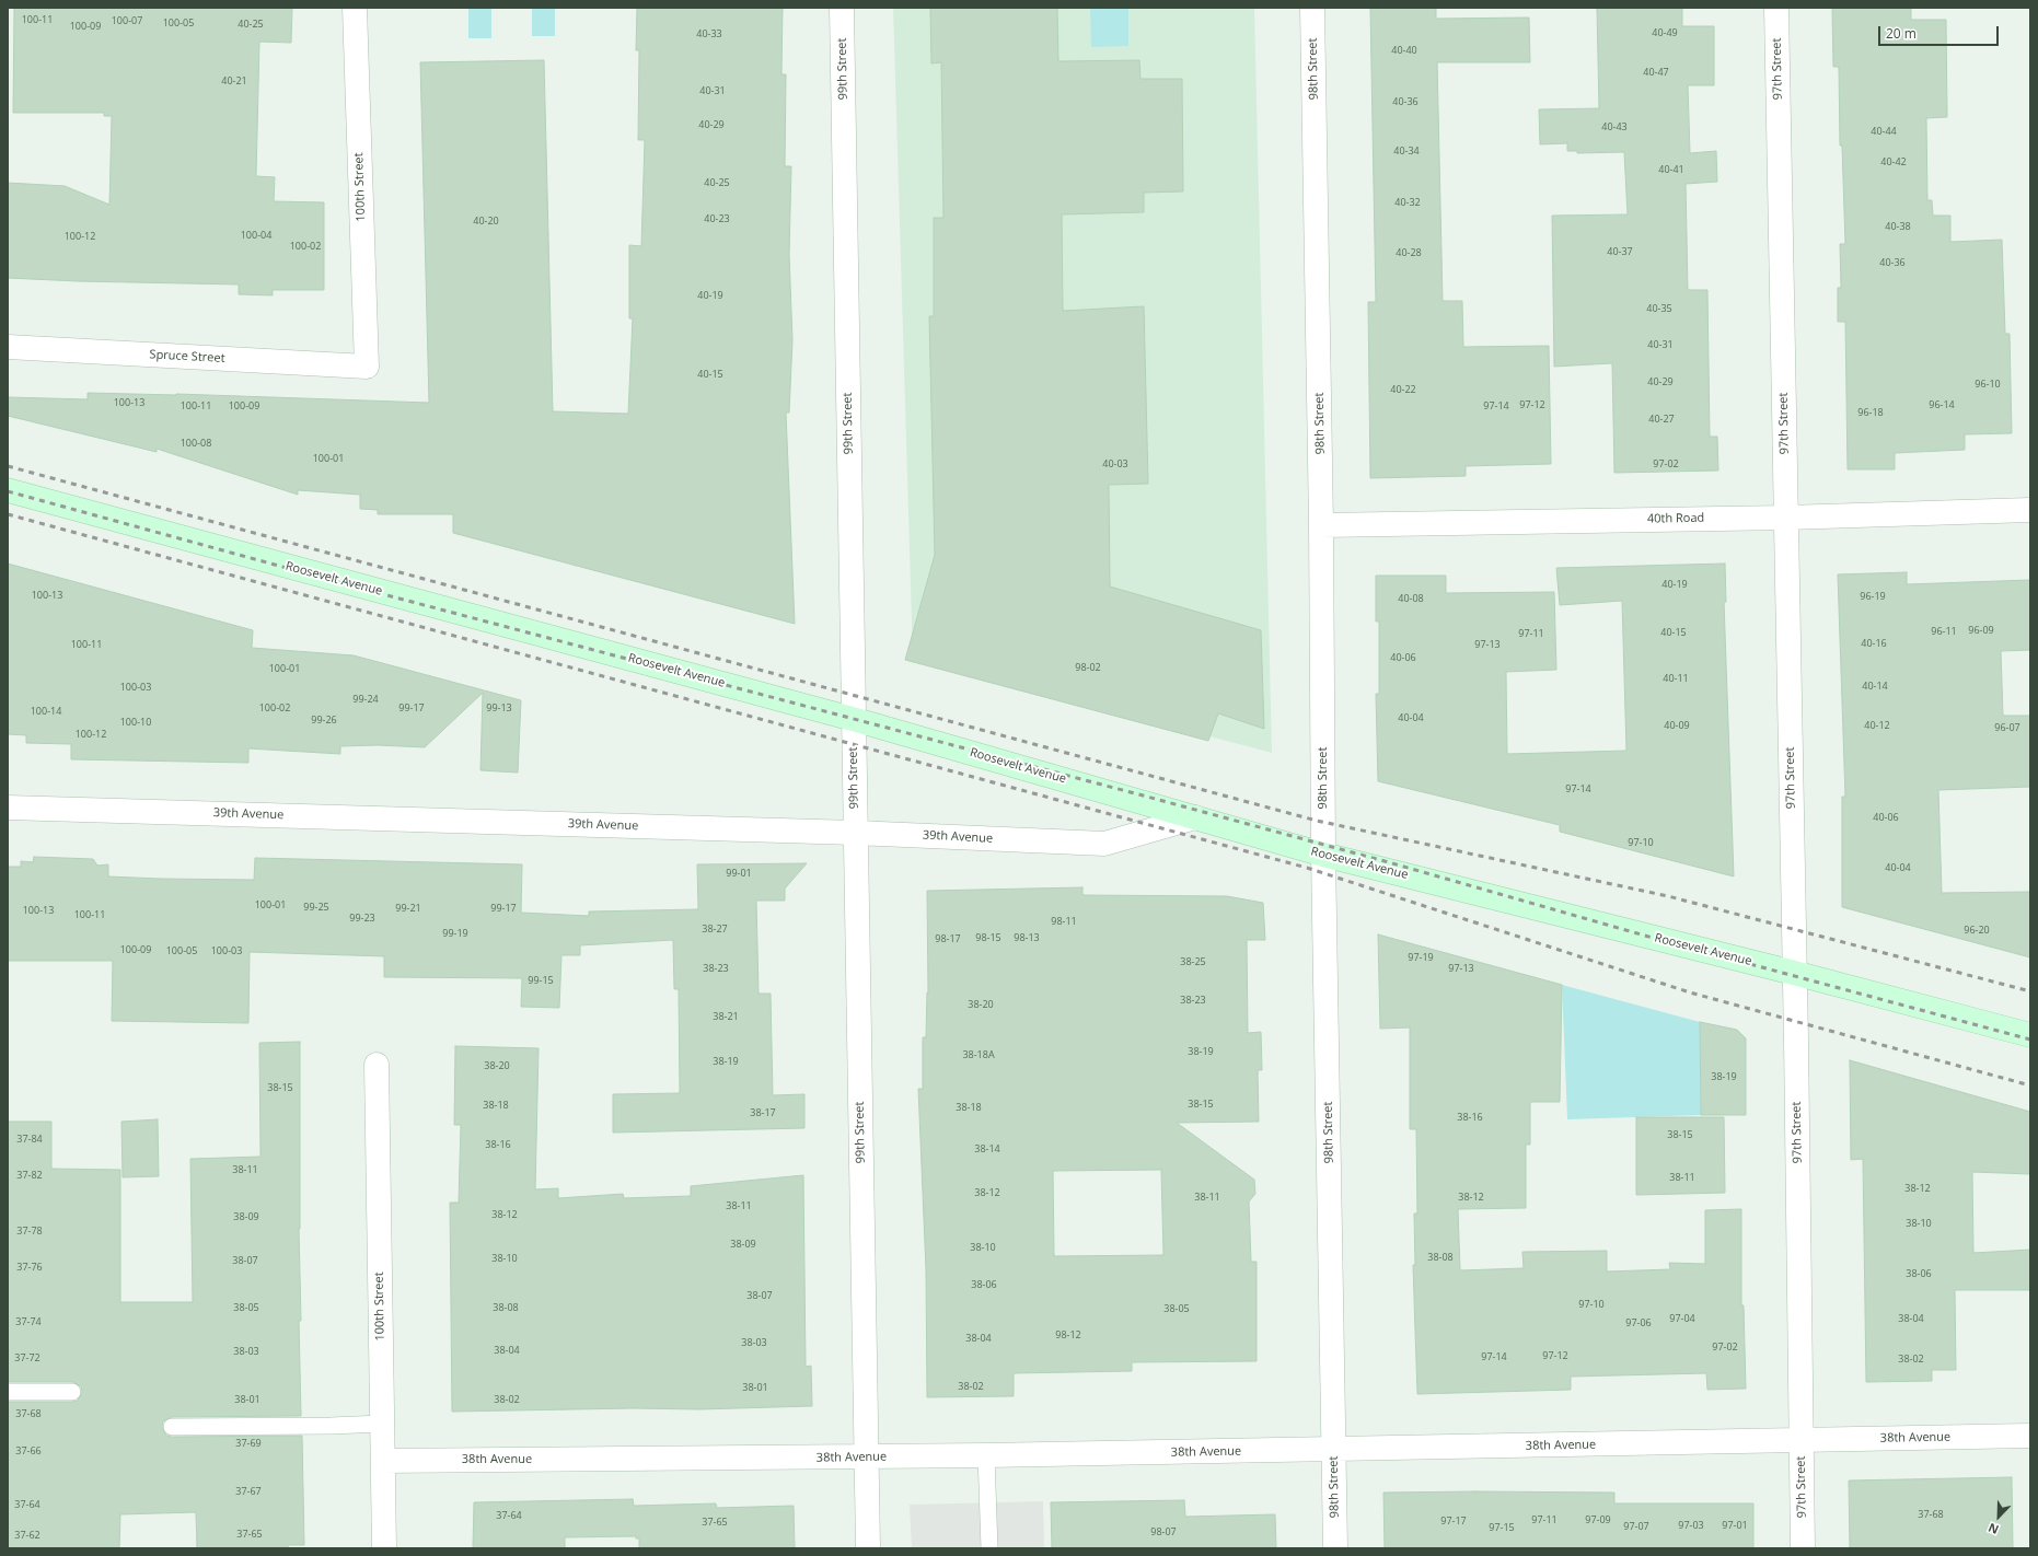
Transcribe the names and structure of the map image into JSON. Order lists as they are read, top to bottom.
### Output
{
  "streets": {
    "main road": ["Roosevelt Avenue"],
    "street": [
      "99th Street",
      "98th Street",
      "97th Street",
      "100th Street",
      "Spruce Street",
      "40th Road",
      "39th Avenue",
      "38th Avenue"
    ]
  },
  "crossings": [
    ["99th Street", "Roosevelt Avenue"],
    ["99th Street", "39th Avenue"],
    ["99th Street", "38th Avenue"],
    ["98th Street", "40th Road"],
    ["98th Street", "Roosevelt Avenue"],
    ["98th Street", "38th Avenue"],
    ["97th Street", "40th Road"],
    ["97th Street", "Roosevelt Avenue"],
    ["97th Street", "38th Avenue"],
    ["100th Street", "Spruce Street"],
    ["100th Street", "38th Avenue"],
    ["Roosevelt Avenue", "39th Avenue"]
  ],
  "house_numbers": [
    "100-11",
    "100-07",
    "100-05",
    "40-25",
    "100-09",
    "40-49",
    "40-33",
    "40-40",
    "40-47",
    "40-21",
    "40-31",
    "40-36",
    "40-29",
    "40-43",
    "40-44",
    "40-34",
    "40-42",
    "40-41",
    "40-25",
    "40-32",
    "40-23",
    "40-20",
    "40-38",
    "100-04",
    "100-12",
    "100-02",
    "40-37",
    "40-28",
    "40-36",
    "40-19",
    "40-35",
    "40-31",
    "40-15",
    "40-29",
    "96-10",
    "40-22",
    "100-13",
    "97-12",
    "96-14",
    "100-11",
    "100-09",
    "97-14",
    "96-18",
    "40-27",
    "100-08",
    "100-01",
    "40-03",
    "97-02",
    "40-19",
    "100-13",
    "96-19",
    "40-08",
    "96-09",
    "96-11",
    "40-15",
    "97-11",
    "40-16",
    "100-11",
    "97-13",
    "40-06",
    "98-02",
    "100-01",
    "40-11",
    "40-14",
    "100-03",
    "99-24",
    "100-02",
    "99-17",
    "99-13",
    "100-14",
    "40-04",
    "99-26",
    "100-10",
    "40-09",
    "40-12",
    "96-07",
    "100-12",
    "97-14",
    "40-06",
    "97-10",
    "40-04",
    "99-01",
    "100-01",
    "99-25",
    "99-21",
    "99-17",
    "100-13",
    "100-11",
    "99-23",
    "98-11",
    "38-27",
    "96-20",
    "99-19",
    "98-15",
    "98-13",
    "98-17",
    "100-09",
    "100-05",
    "100-03",
    "97-19",
    "38-25",
    "38-23",
    "97-13",
    "99-15",
    "38-23",
    "38-20",
    "38-21",
    "38-19",
    "38-18A",
    "38-19",
    "38-20",
    "38-19",
    "38-15",
    "38-15",
    "38-18",
    "38-18",
    "38-17",
    "38-16",
    "38-15",
    "37-84",
    "38-16",
    "38-14",
    "38-11",
    "37-82",
    "38-11",
    "38-12",
    "38-12",
    "38-11",
    "38-12",
    "38-11",
    "38-12",
    "38-09",
    "38-10",
    "37-78",
    "38-09",
    "38-10",
    "38-08",
    "38-10",
    "38-07",
    "37-76",
    "38-06",
    "38-06",
    "38-07",
    "97-10",
    "38-05",
    "38-08",
    "38-05",
    "97-04",
    "38-04",
    "37-74",
    "97-06",
    "98-12",
    "38-04",
    "38-03",
    "97-02",
    "38-04",
    "38-03",
    "97-12",
    "97-14",
    "37-72",
    "38-02",
    "38-02",
    "38-01",
    "38-01",
    "38-02",
    "37-68",
    "37-69",
    "37-66",
    "37-67",
    "37-64",
    "37-68",
    "37-64",
    "97-11",
    "97-09",
    "97-17",
    "37-65",
    "97-03",
    "97-01",
    "97-07",
    "97-15",
    "98-07",
    "37-65",
    "37-62"
  ],
  "scale_bar": "20 m",
  "north": "bottom left"
}
